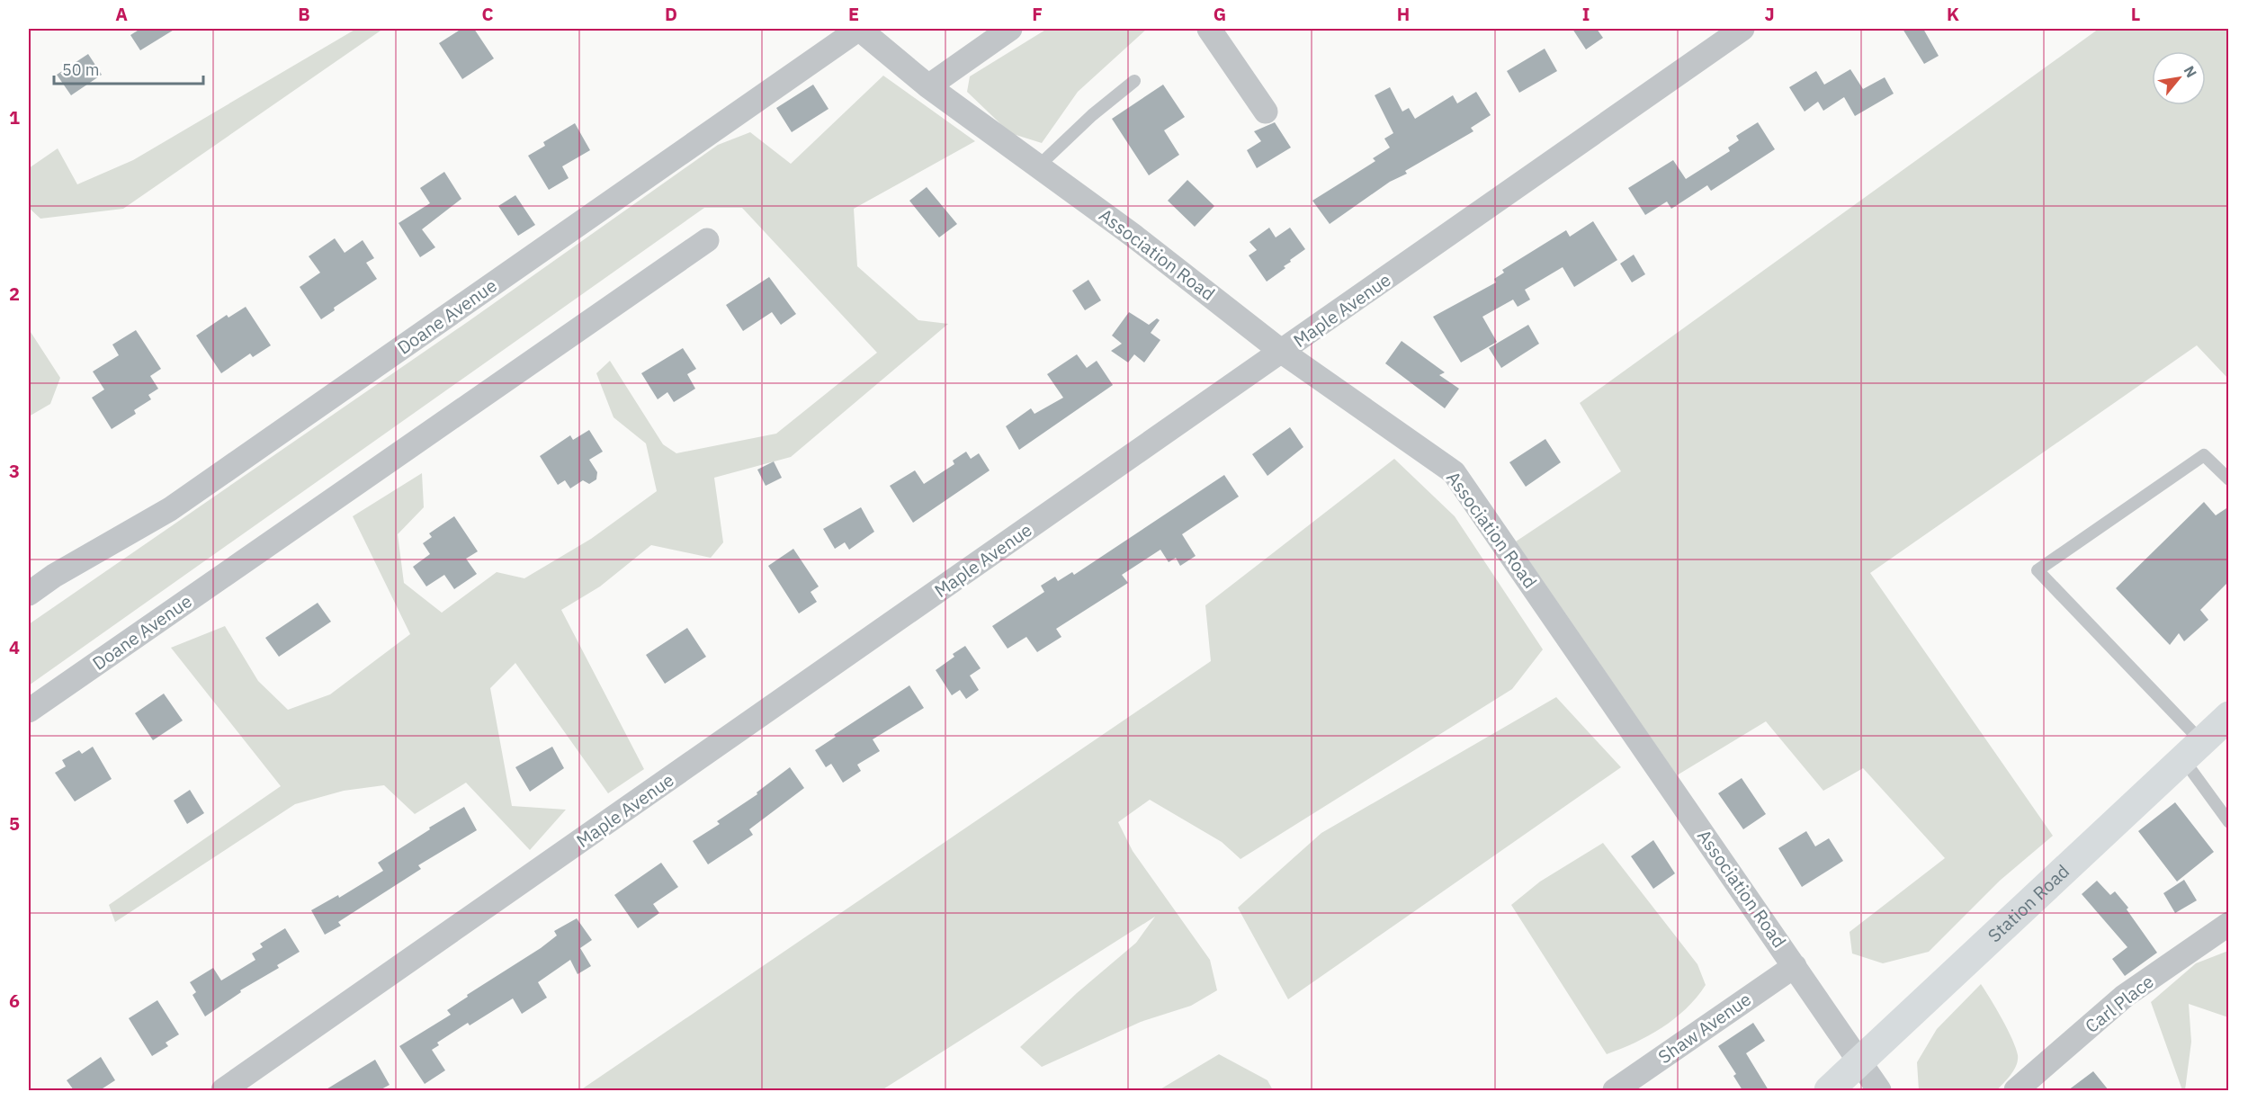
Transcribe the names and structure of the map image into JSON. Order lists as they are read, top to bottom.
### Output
{
  "streets": {
    "main road": ["Station Road"],
    "street": [
      "Association Road",
      "Maple Avenue",
      "Doane Avenue",
      "Carl Place",
      "Shaw Avenue"
    ]
  },
  "crossings": [
    ["Association Road", "Maple Avenue"],
    ["Association Road", "Doane Avenue"],
    ["Association Road", "Station Road"],
    ["Association Road", "Shaw Avenue"]
  ],
  "scale_bar": "50 m",
  "north": "top right",
  "grid": {
    "columns": [
      "A",
      "B",
      "C",
      "D",
      "E",
      "F",
      "G",
      "H",
      "I",
      "J",
      "K",
      "L"
    ],
    "rows": [
      "1",
      "2",
      "3",
      "4",
      "5",
      "6"
    ]
  }
}
